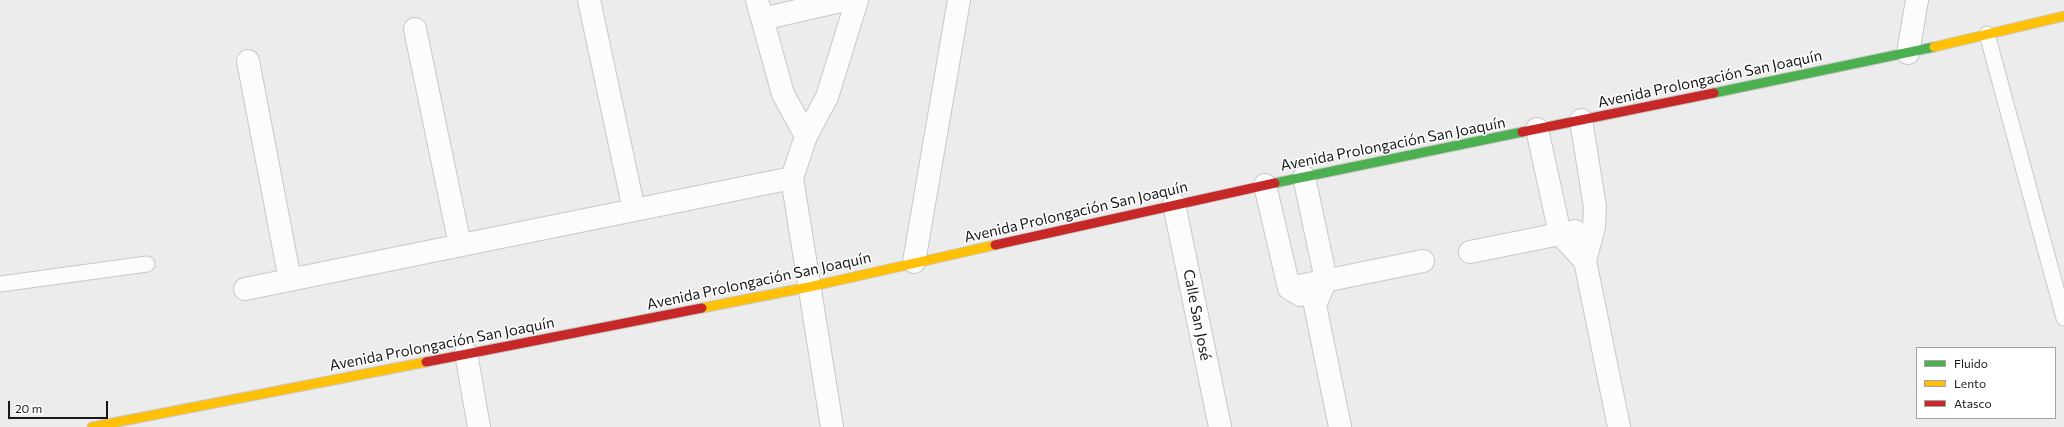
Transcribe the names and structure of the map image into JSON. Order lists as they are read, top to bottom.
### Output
{
  "streets": {
    "street": ["Avenida Prolongación San Joaquín", "Calle San José"]
  },
  "crossings": [
    ["Avenida Prolongación San Joaquín", "Calle San José"]
  ],
  "legend": ["Fluido", "Lento", "Atasco"],
  "scale_bar": "20 m"
}
